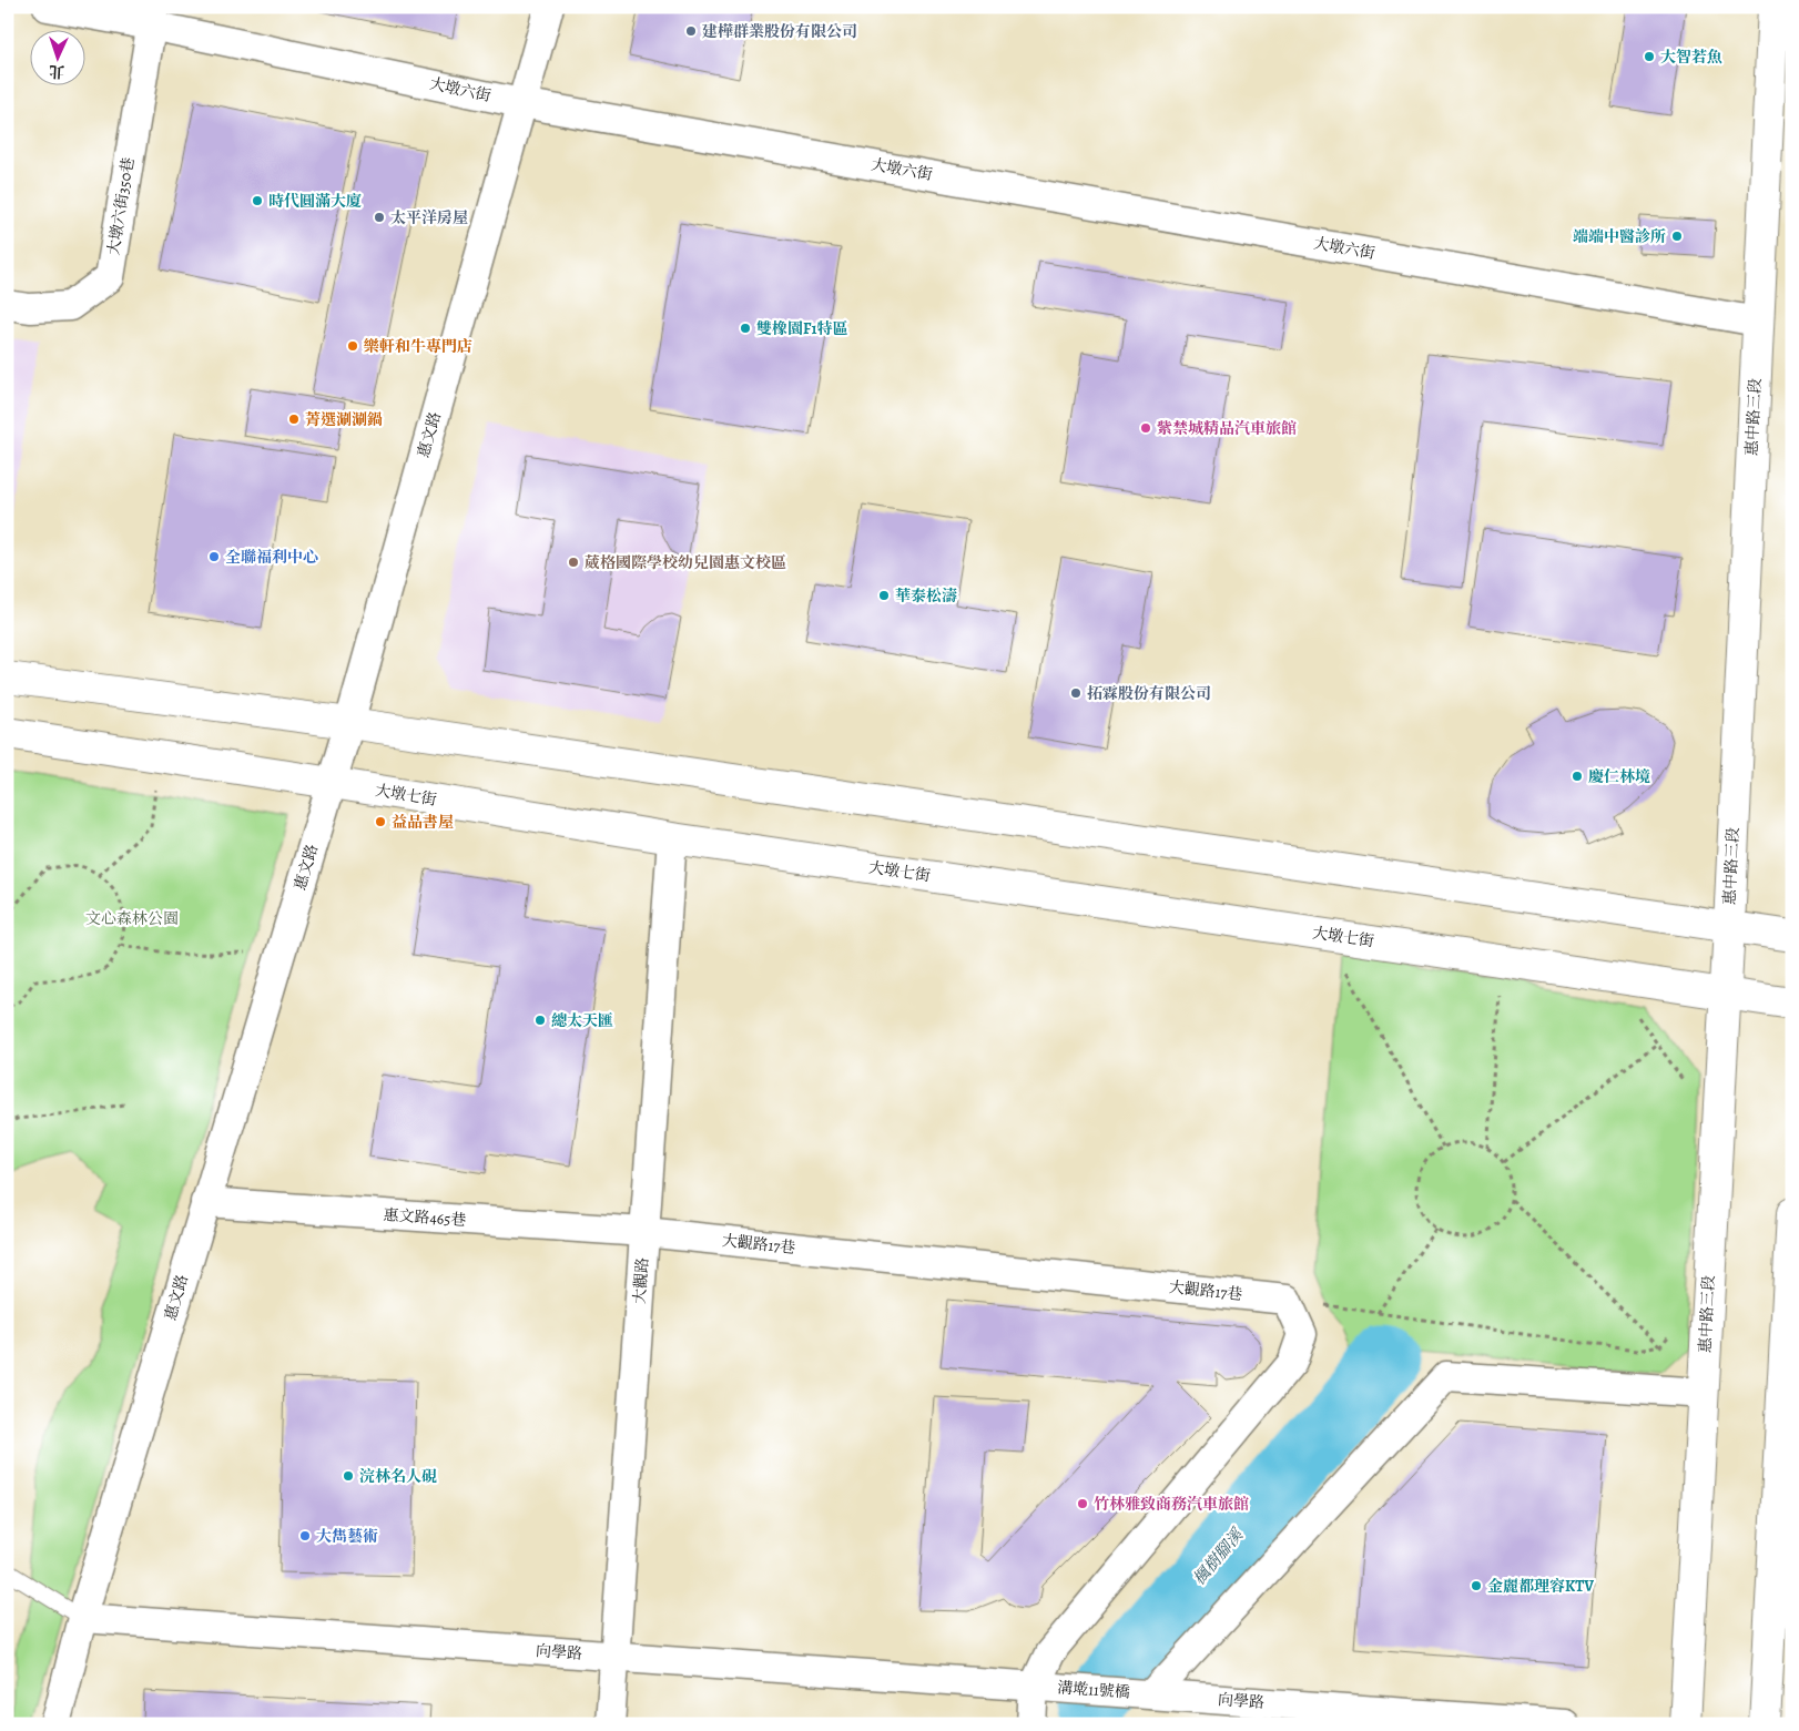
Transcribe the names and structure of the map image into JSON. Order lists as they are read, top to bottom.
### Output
{
  "streets": {
    "street": [
      "大墩六街",
      "大墩六街350巷",
      "惠中路三段",
      "惠文路",
      "大墩七街",
      "惠文路465巷",
      "大觀路17巷",
      "大觀路",
      "向學路",
      "溝墘11號橋"
    ]
  },
  "crossings": [
    ["大墩六街", "大墩六街350巷"],
    ["大墩六街", "惠中路三段"],
    ["大墩六街", "惠文路"],
    ["惠中路三段", "大墩七街"],
    ["惠文路", "大墩七街"],
    ["惠文路", "惠文路465巷"],
    ["惠文路", "向學路"],
    ["大墩七街", "大觀路"],
    ["惠文路465巷", "大觀路17巷"],
    ["惠文路465巷", "大觀路"],
    ["大觀路17巷", "大觀路"],
    ["大觀路", "向學路"],
    ["向學路", "溝墘11號橋"]
  ],
  "water": ["楓樹腳溪"],
  "parks": ["文心森林公園"],
  "places": [
    "建樺群業股份有限公司",
    "大智若魚",
    "時代圓滿大廈",
    "太平洋房屋",
    "端端中醫診所",
    "雙橡園F1特區",
    "樂軒和牛專門店",
    "菁選涮涮鍋",
    "紫禁城精品汽車旅館",
    "全聯福利中心",
    "葳格國際學校幼兒園惠文校區",
    "華泰松濤",
    "拓霖股份有限公司",
    "慶仁林境",
    "益品書屋",
    "總太天匯",
    "浣林名人硯",
    "竹林雅致商務汽車旅館",
    "大雋藝術",
    "金麗都理容KTV"
  ],
  "north": "bottom"
}
